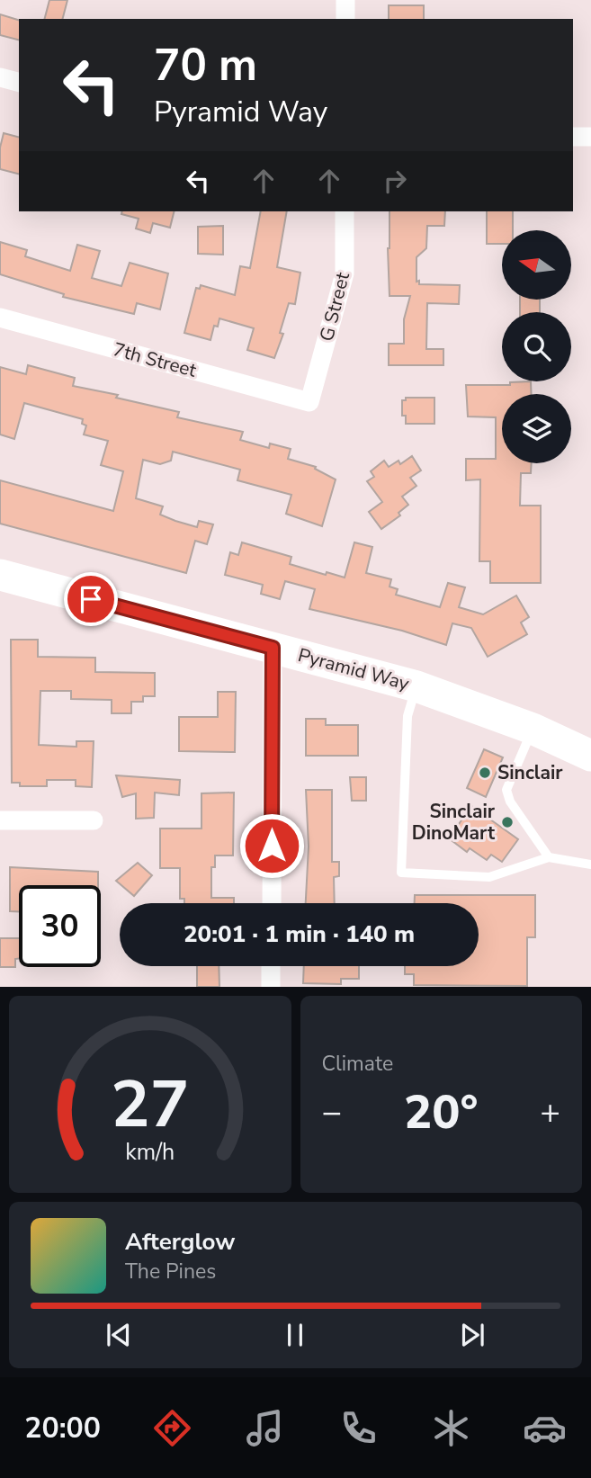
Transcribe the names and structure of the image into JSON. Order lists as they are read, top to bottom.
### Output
{
  "streets": {
    "main road": ["Pyramid Way"],
    "street": ["G Street", "7th Street"]
  },
  "crossings": [
    ["G Street", "7th Street"]
  ],
  "places": ["Sinclair", "Sinclair DinoMart"],
  "north": "left",
  "page": {
    "turn": ["70 m", "Pyramid Way"],
    "limit": "30",
    "trip": "20:01 · 1 min · 140 m",
    "tile": "Climate",
    "heat": ["−", "20°", "+"],
    "song": ["Afterglow", "The Pines"],
    "tabs": "20:00",
    "gauge": ["27", "km/h"]
  }
}
